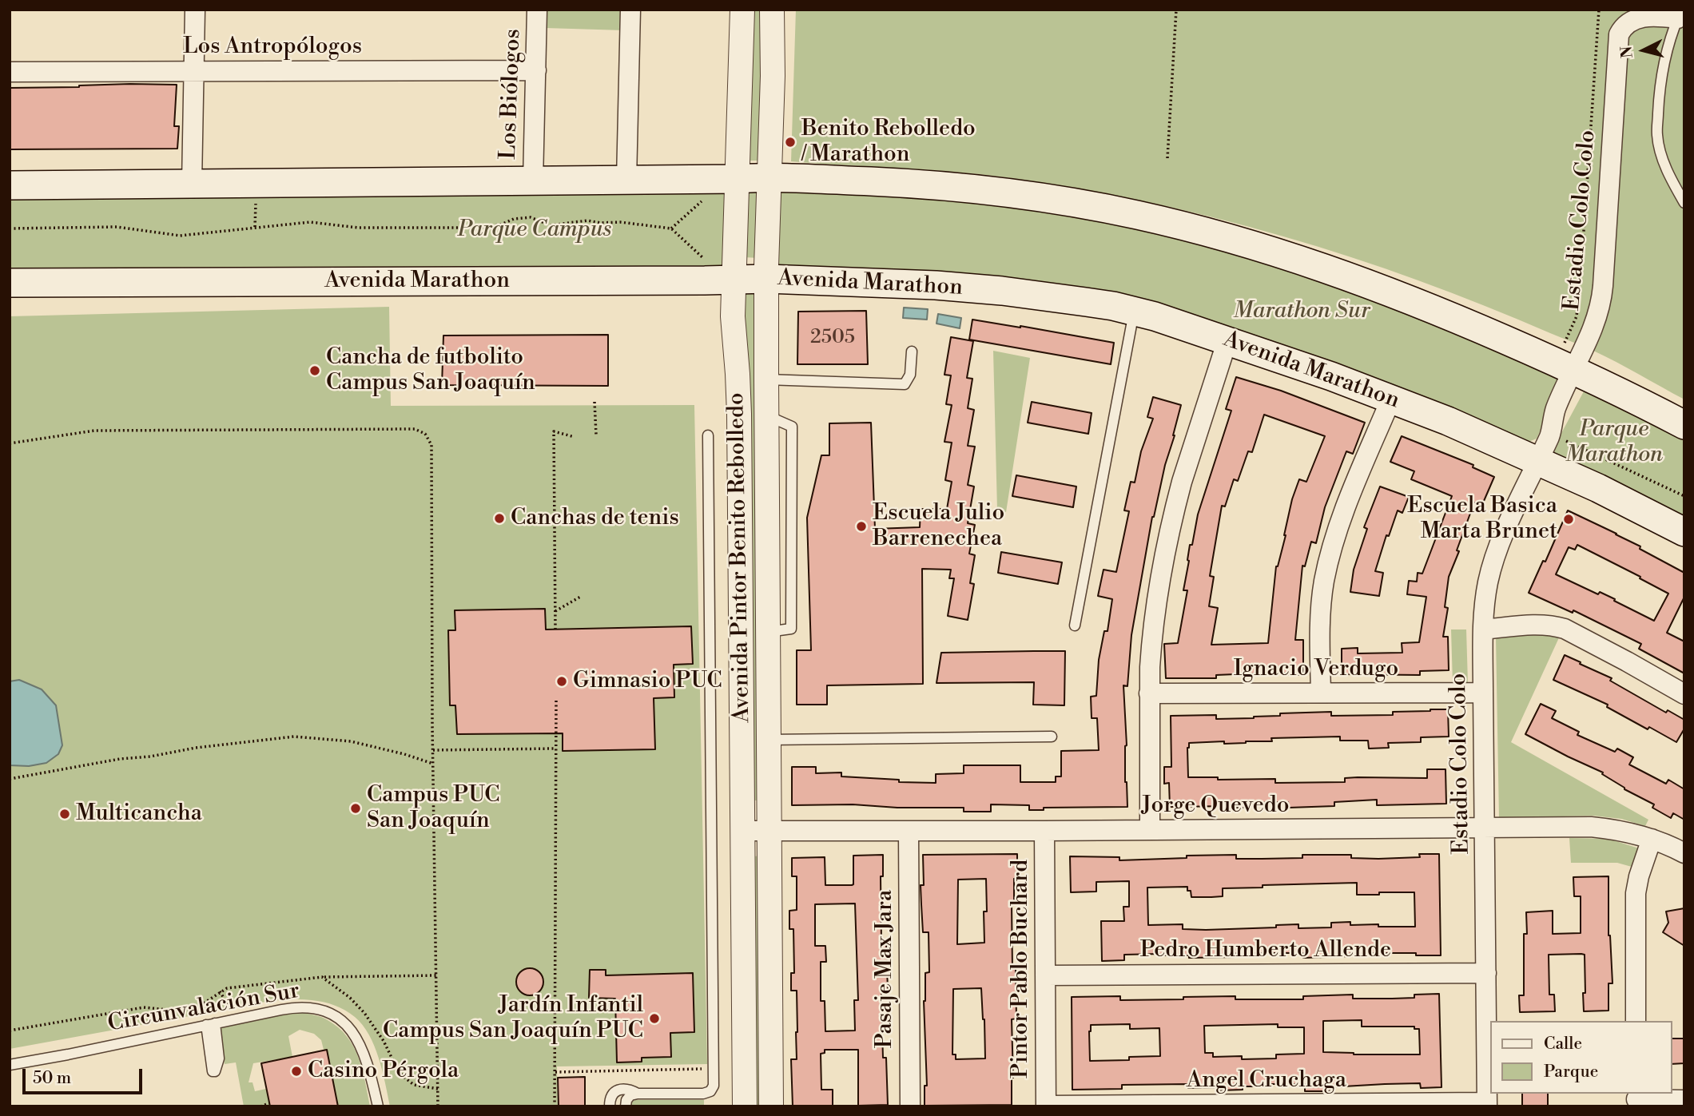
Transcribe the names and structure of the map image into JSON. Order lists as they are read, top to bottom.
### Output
{
  "streets": {
    "main road": ["Avenida Marathon"],
    "street": [
      "Los Antropólogos",
      "Los Biólogos",
      "Estadio Colo Colo",
      "Avenida Pintor Benito Rebolledo",
      "Ignacio Verdugo",
      "Jorge Quevedo",
      "Pedro Humberto Allende",
      "Pasaje Max Jara",
      "Pintor Pablo Buchard",
      "Angel Cruchaga"
    ],
    "lane": ["Circunvalación Sur"]
  },
  "crossings": [
    ["Los Antropólogos", "Los Biólogos"],
    ["Estadio Colo Colo", "Avenida Marathon"],
    ["Estadio Colo Colo", "Ignacio Verdugo"],
    ["Estadio Colo Colo", "Jorge Quevedo"],
    ["Estadio Colo Colo", "Pedro Humberto Allende"],
    ["Estadio Colo Colo", "Angel Cruchaga"],
    ["Avenida Marathon", "Avenida Pintor Benito Rebolledo"],
    ["Avenida Pintor Benito Rebolledo", "Jorge Quevedo"],
    ["Jorge Quevedo", "Pasaje Max Jara"],
    ["Jorge Quevedo", "Pintor Pablo Buchard"],
    ["Pedro Humberto Allende", "Pintor Pablo Buchard"],
    ["Pintor Pablo Buchard", "Angel Cruchaga"]
  ],
  "parks": ["Parque Campus", "Marathon Sur", "Parque Marathon"],
  "places": [
    "Benito Rebolledo / Marathon",
    "Cancha de futbolito Campus San Joaquín",
    "Canchas de tenis",
    "Escuela Basica Marta Brunet",
    "Escuela Julio Barrenechea",
    "Gimnasio PUC",
    "Campus PUC San Joaquín",
    "Multicancha",
    "Jardín Infantil Campus San Joaquín PUC",
    "Casino Pérgola"
  ],
  "house_numbers": ["2505"],
  "legend": ["Calle", "Parque"],
  "scale_bar": "50 m",
  "north": "left"
}
